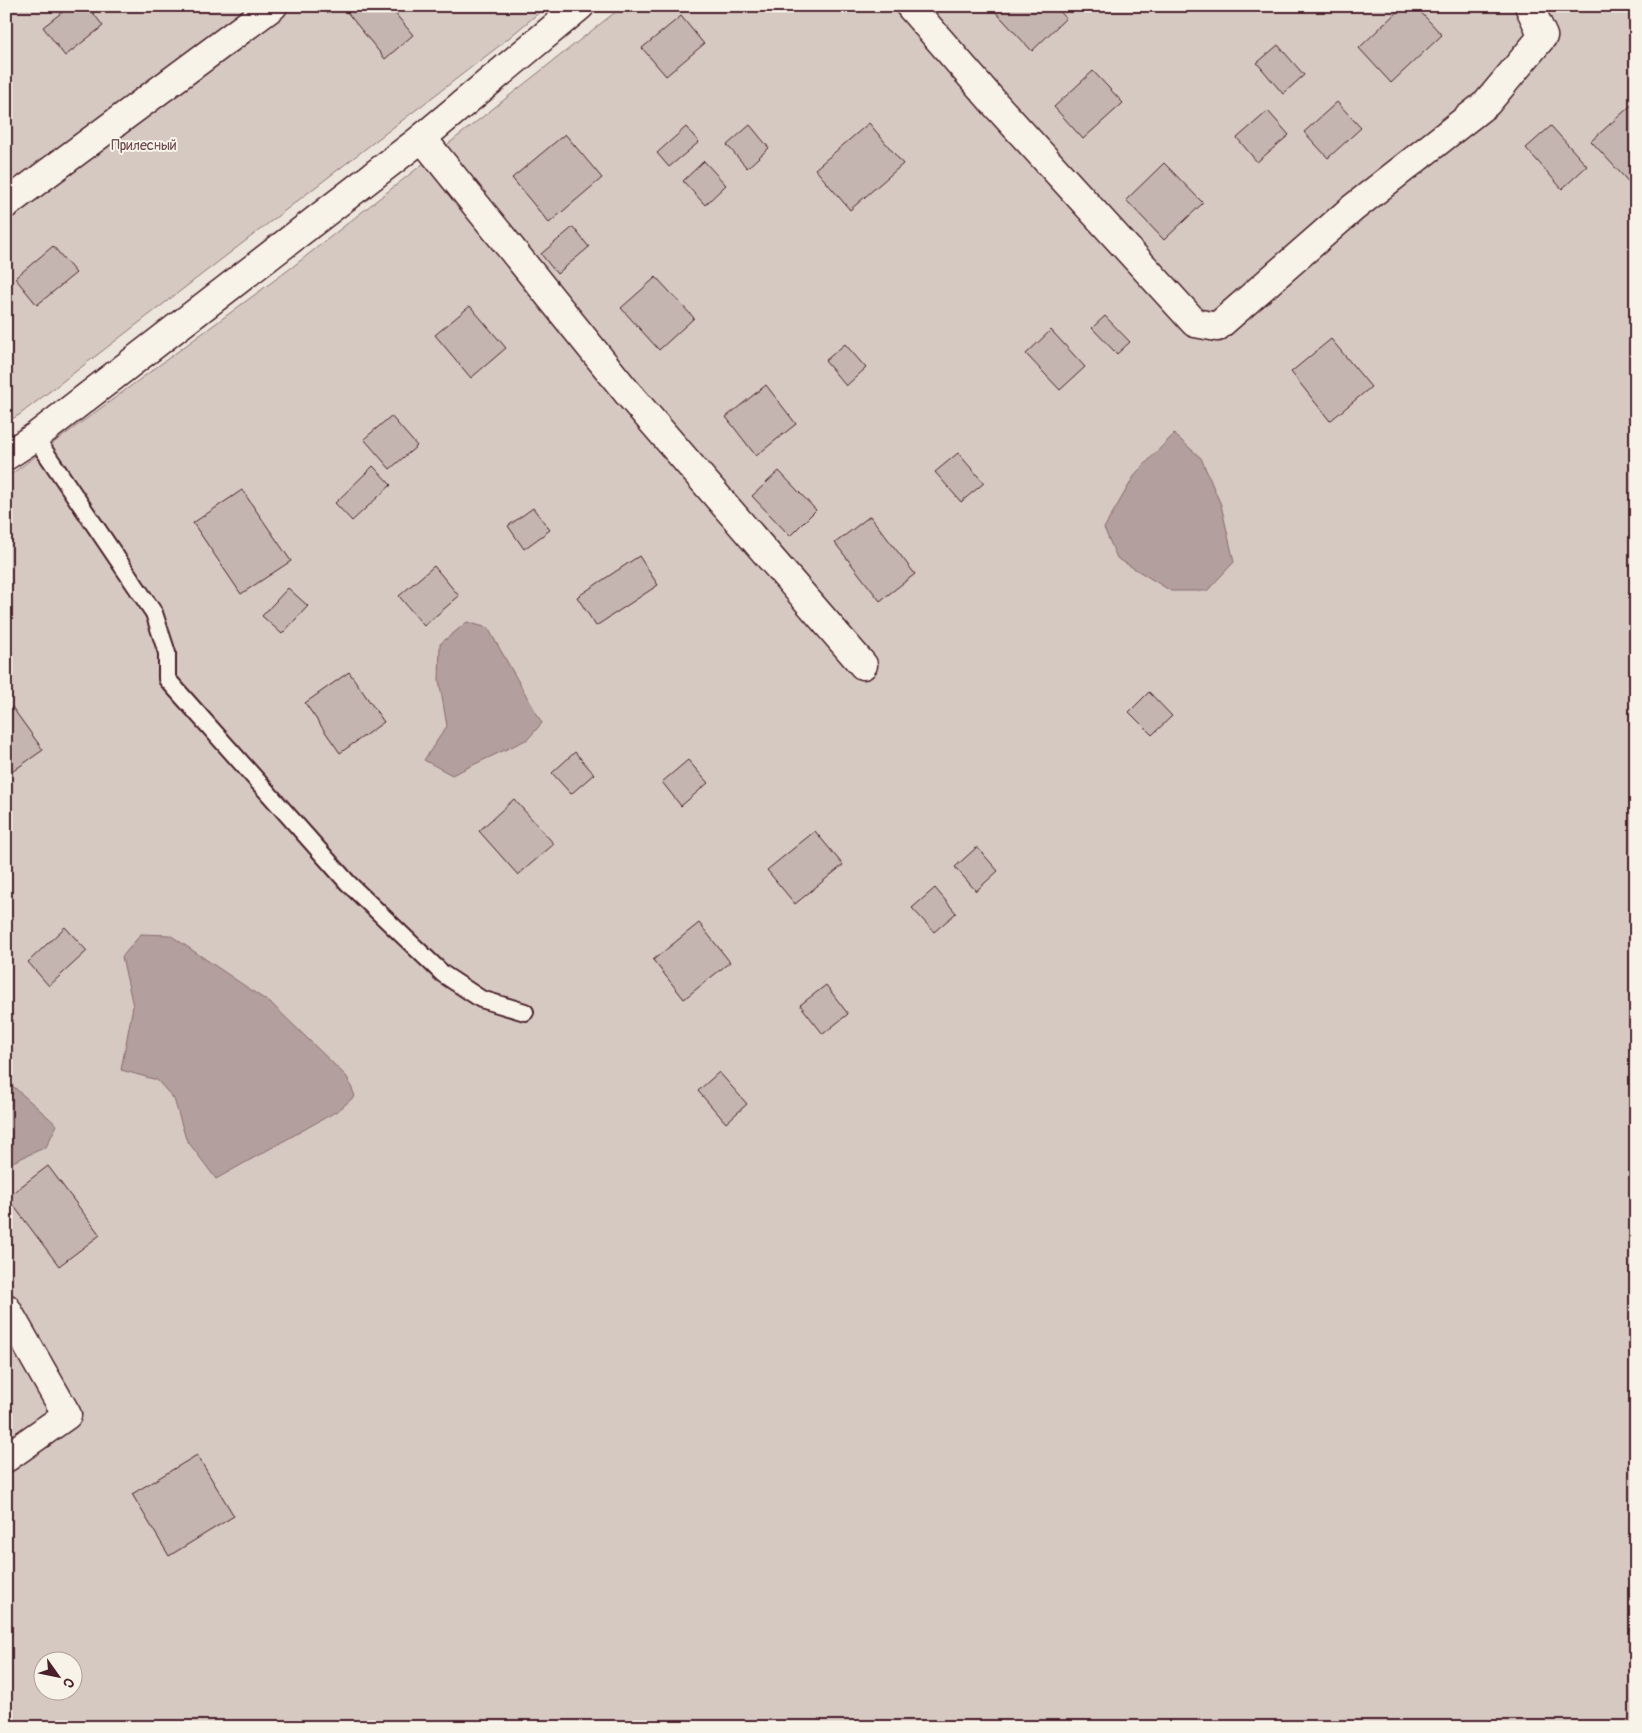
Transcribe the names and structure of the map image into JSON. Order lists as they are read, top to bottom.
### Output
{
  "parks": ["Прилесный"],
  "north": "bottom right"
}
